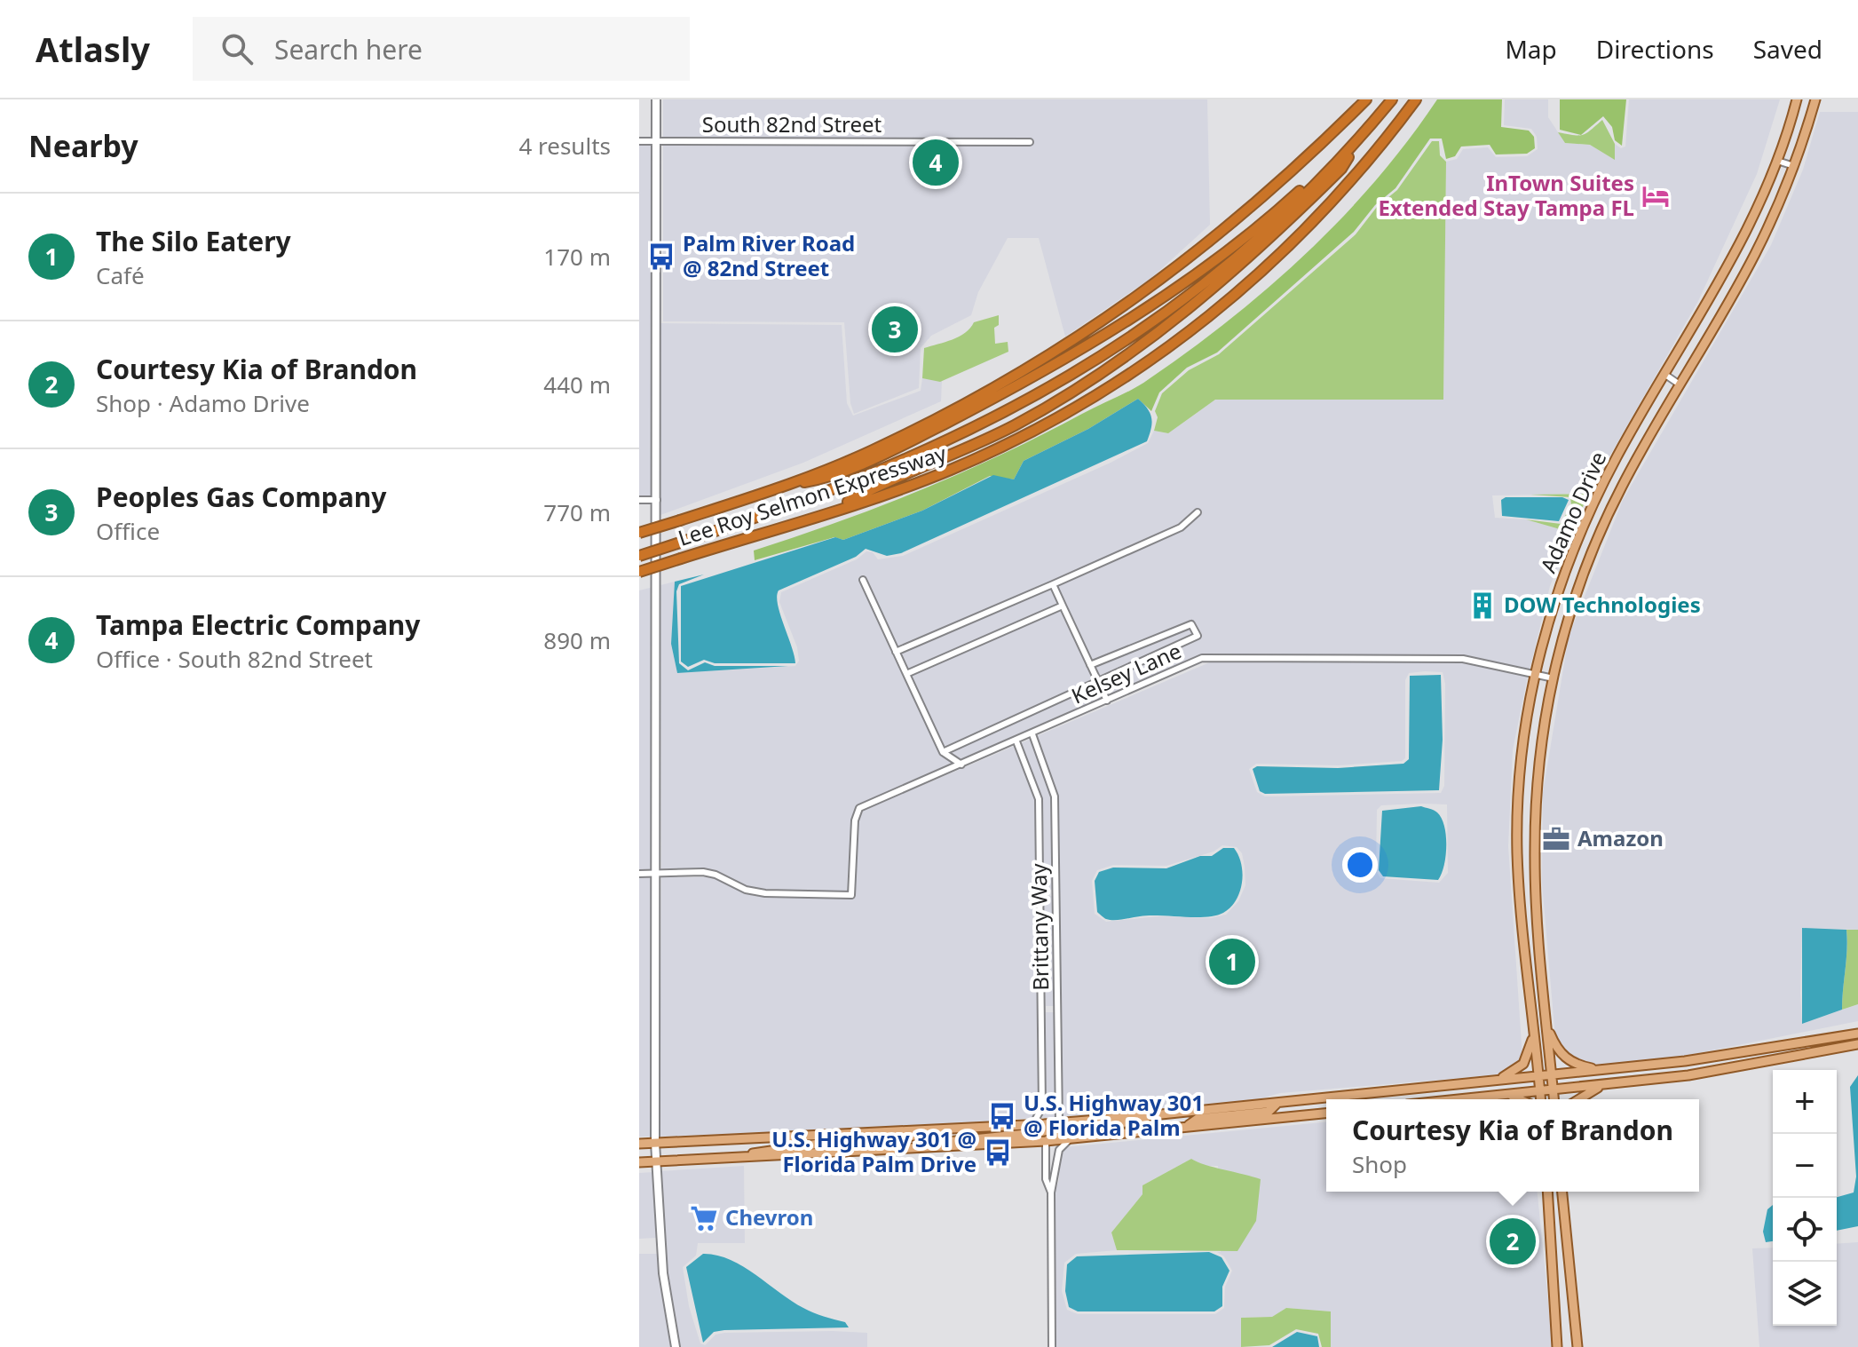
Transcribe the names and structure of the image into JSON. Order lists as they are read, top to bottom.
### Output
{
  "streets": {
    "highway": ["Lee Roy Selmon Expressway"],
    "main road": ["Adamo Drive"],
    "street": ["South 82nd Street", "Kelsey Lane", "Brittany Way"]
  },
  "crossings": [
    ["Adamo Drive", "Kelsey Lane"],
    ["Kelsey Lane", "Brittany Way"]
  ],
  "places": {
    "hotel": ["InTown Suites Extended Stay Tampa FL"],
    "bus stop": ["Palm River Road @ 82nd Street", "U.S. Highway 301 @ Florida Palm", "U.S. Highway 301 @ Florida Palm Drive"],
    "building": ["DOW Technologies"],
    "office": ["Amazon"],
    "supermarket": ["Chevron"]
  },
  "page": {
    "header": "Atlasly",
    "search": "Search here",
    "nav": ["Map", "Directions", "Saved"],
    "heading": ["Nearby", "4 results"],
    "pins": [
      "4",
      "3",
      "1",
      "2"
    ],
    "list": [
      {
        "mark": "1",
        "name": "The Silo Eatery",
        "note": "Café",
        "value": "170 m"
      },
      {
        "mark": "2",
        "name": "Courtesy Kia of Brandon",
        "note": "Shop · Adamo Drive",
        "value": "440 m"
      },
      {
        "mark": "3",
        "name": "Peoples Gas Company",
        "note": "Office",
        "value": "770 m"
      },
      {
        "mark": "4",
        "name": "Tampa Electric Company",
        "note": "Office · South 82nd Street",
        "value": "890 m"
      }
    ],
    "map_buttons": ["+", "−"],
    "popup": ["Courtesy Kia of Brandon", "Shop"]
  }
}
